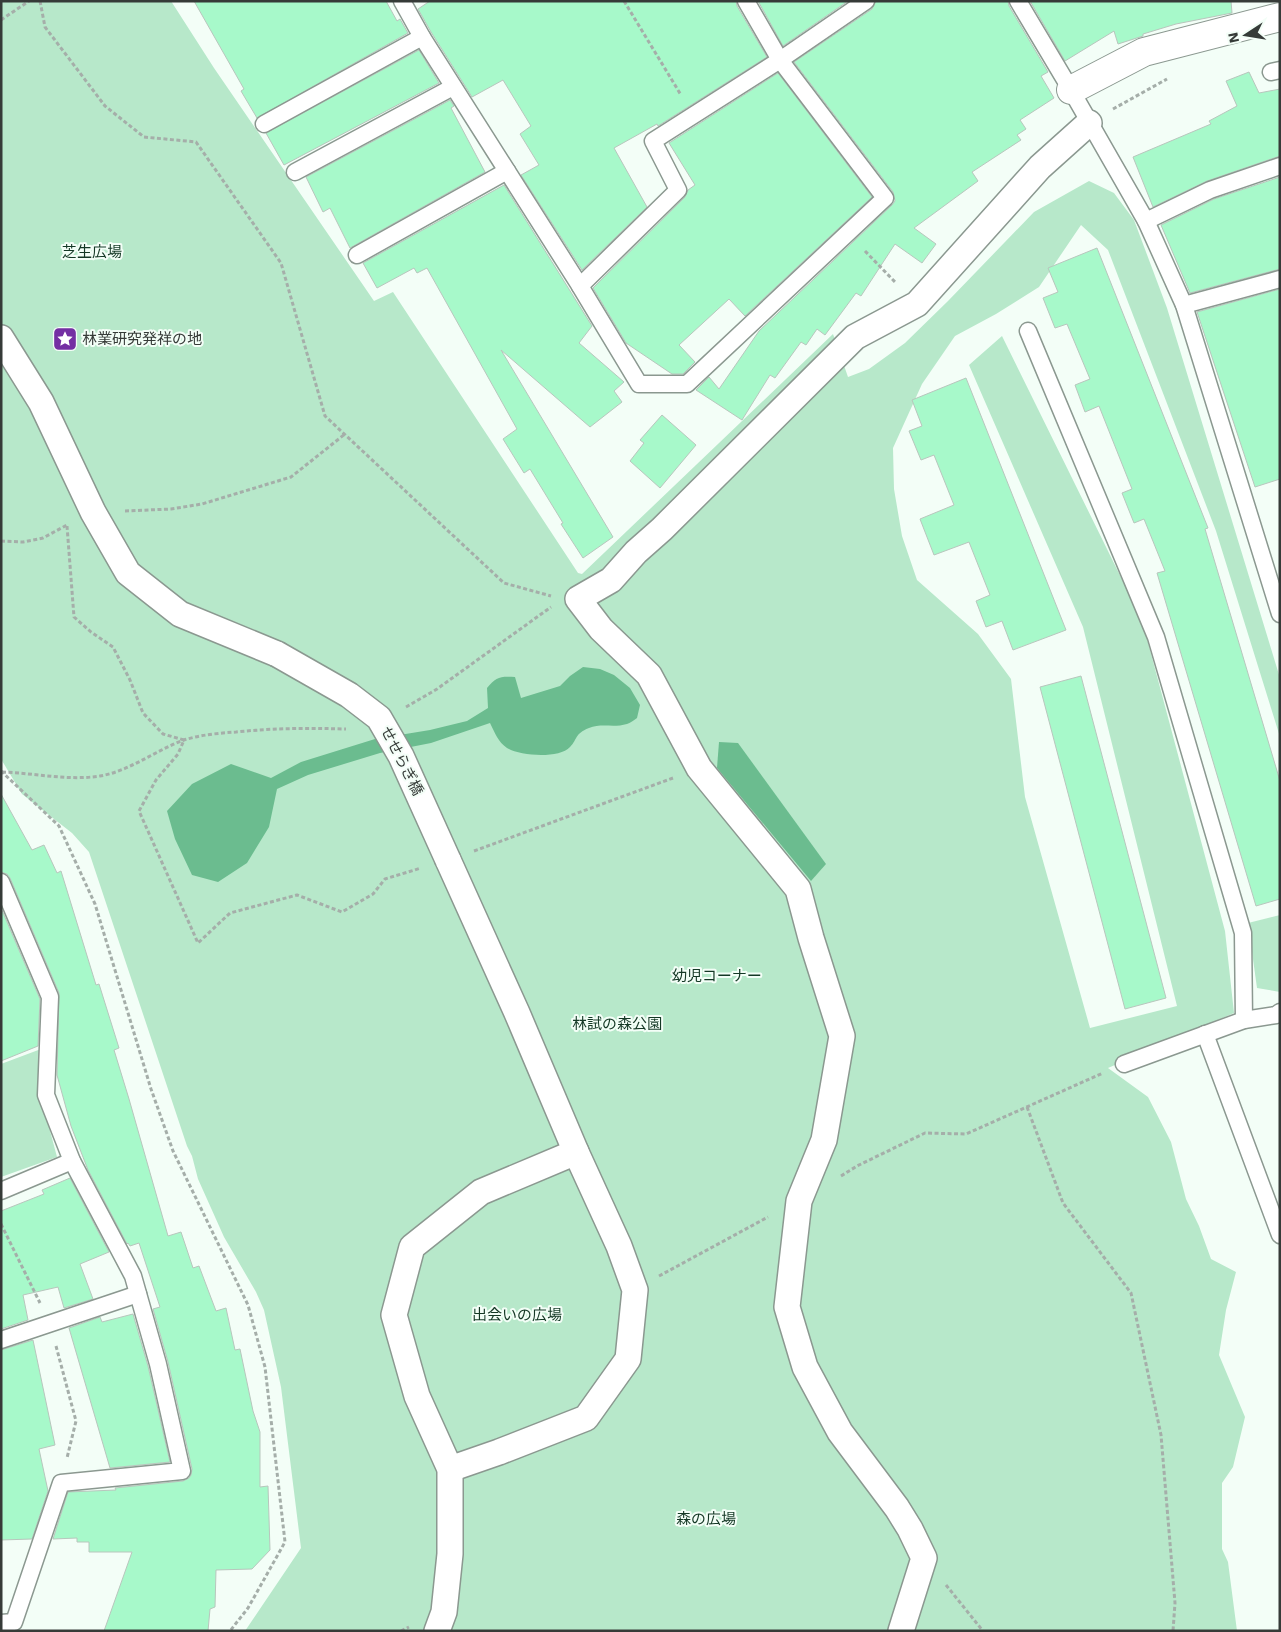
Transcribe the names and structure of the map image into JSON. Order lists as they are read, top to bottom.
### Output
{
  "streets": {
    "street": ["せせらぎ橋"]
  },
  "parks": [
    "芝生広場",
    "幼児コーナー",
    "林試の森公園",
    "出会いの広場",
    "森の広場"
  ],
  "places": {
    "place": ["林業研究発祥の地"]
  },
  "north": "left"
}
